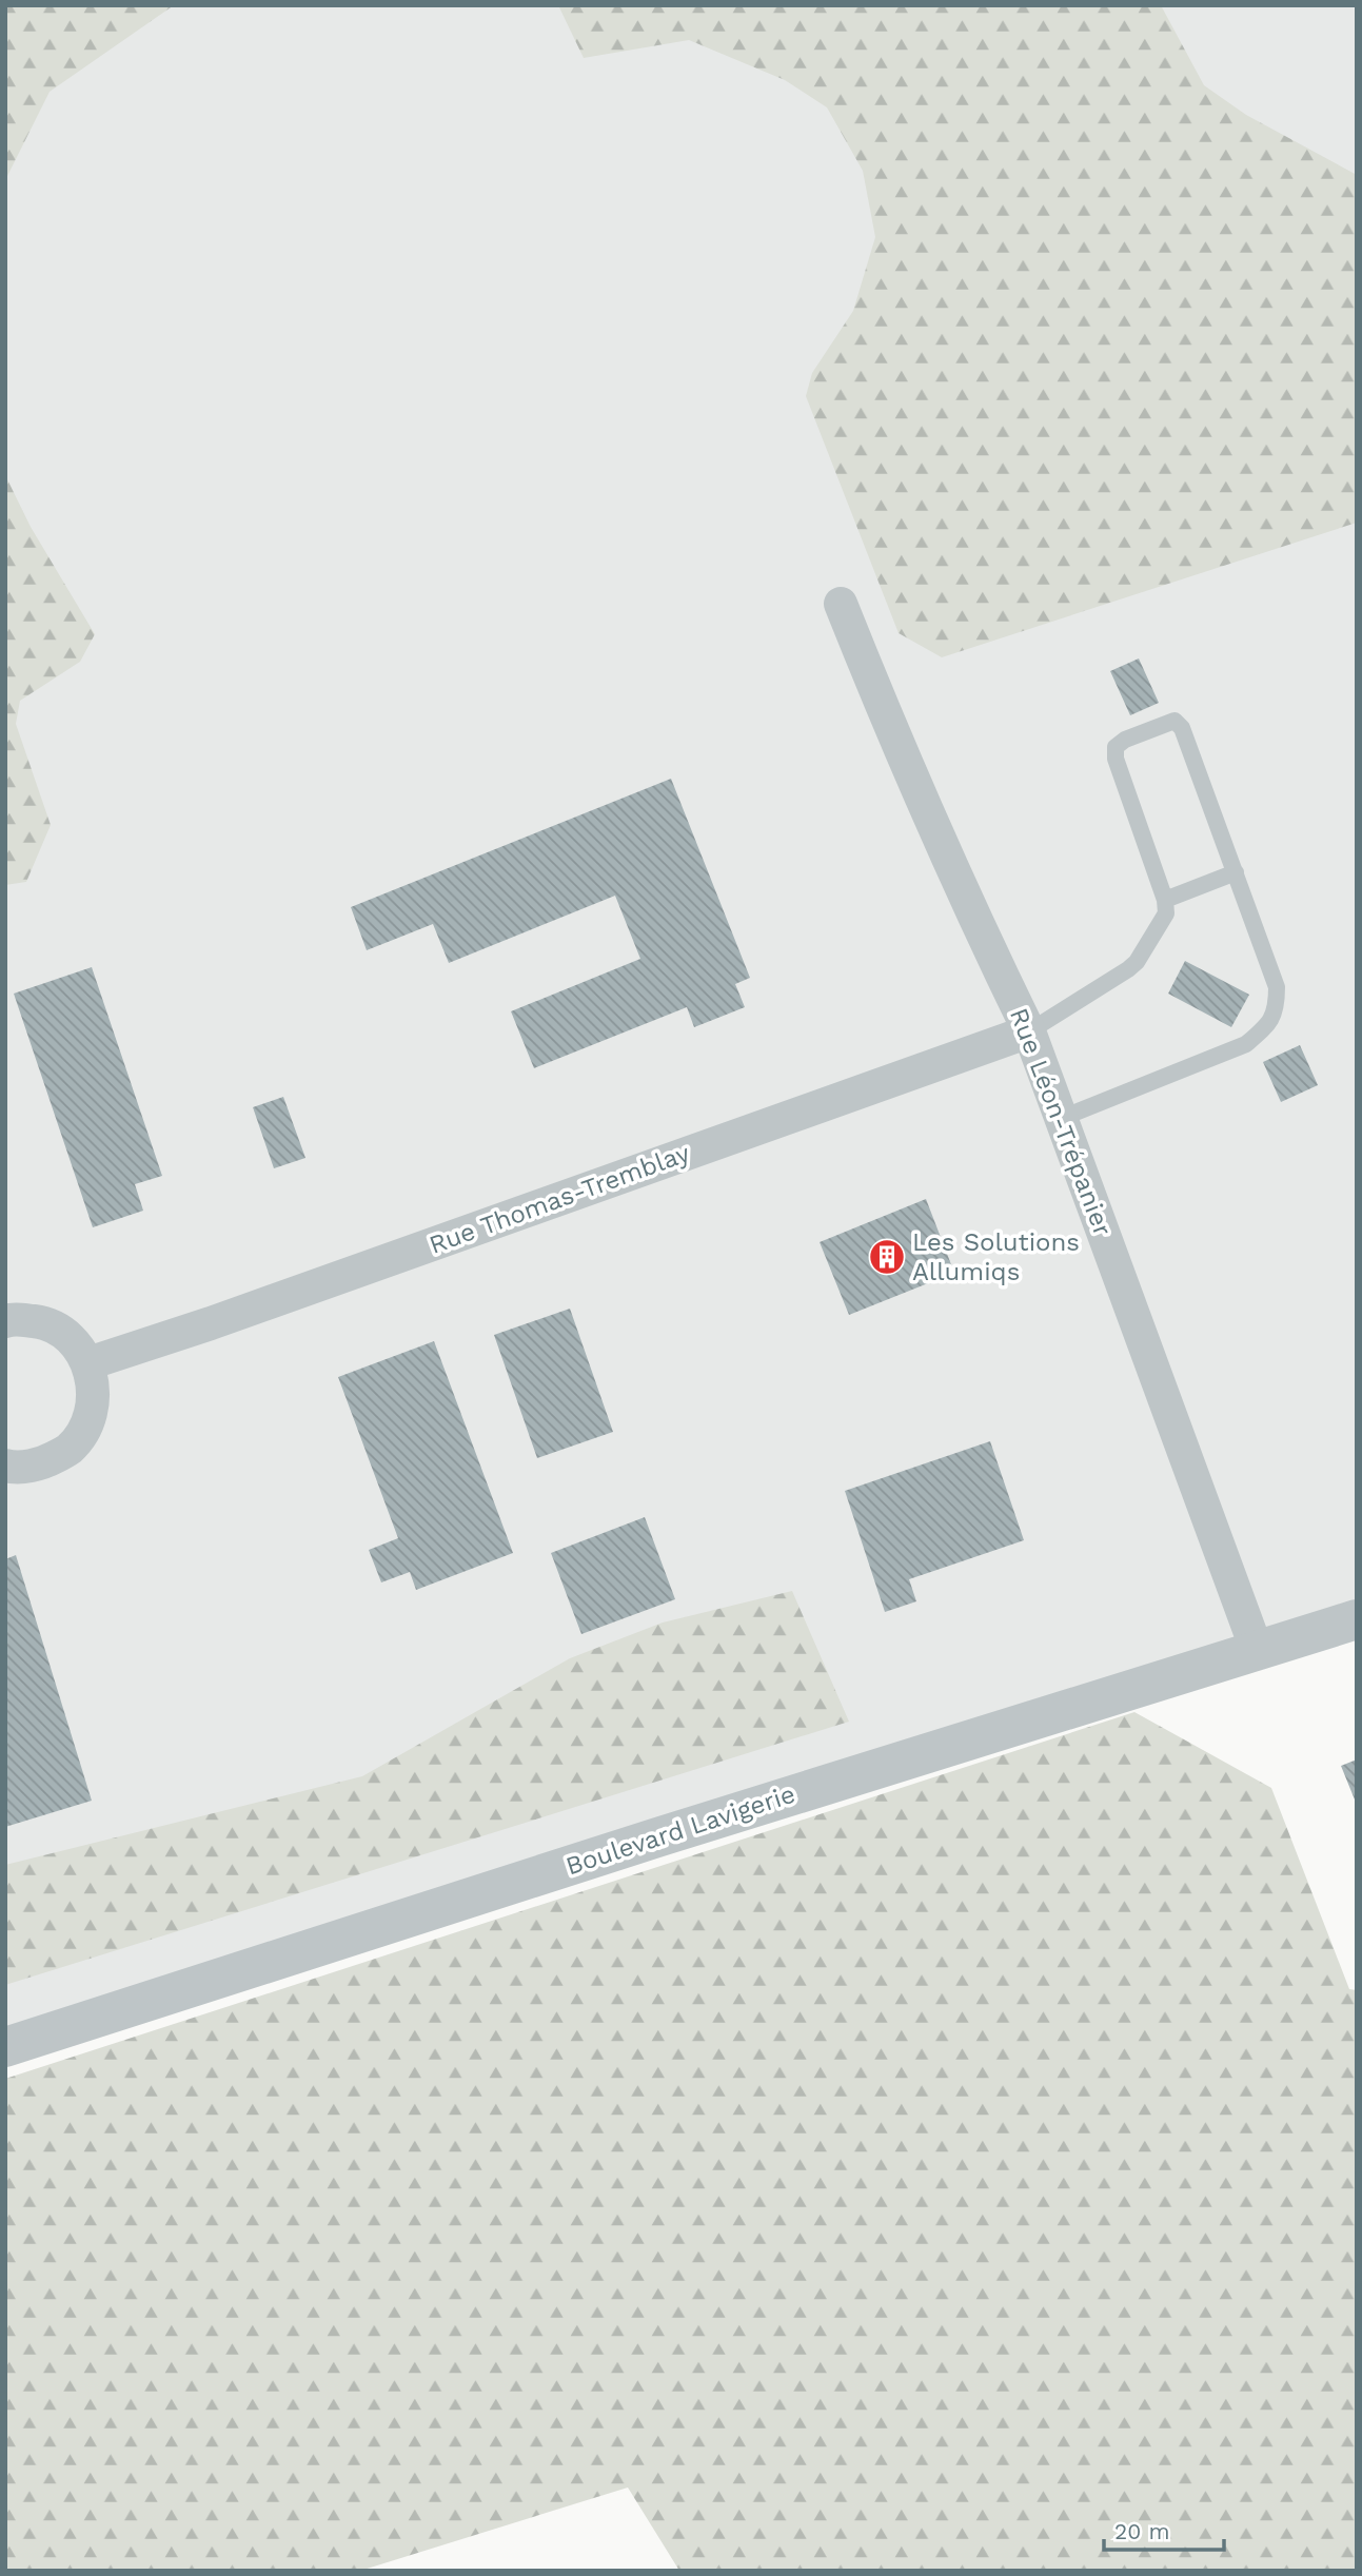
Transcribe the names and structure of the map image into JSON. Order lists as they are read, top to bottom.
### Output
{
  "streets": {
    "street": ["Rue Léon-Trépanier", "Rue Thomas-Tremblay", "Boulevard Lavigerie"]
  },
  "crossings": [
    ["Rue Léon-Trépanier", "Rue Thomas-Tremblay"],
    ["Rue Léon-Trépanier", "Boulevard Lavigerie"]
  ],
  "places": {
    "building": ["Les Solutions Allumiqs"]
  },
  "scale_bar": "20 m"
}
